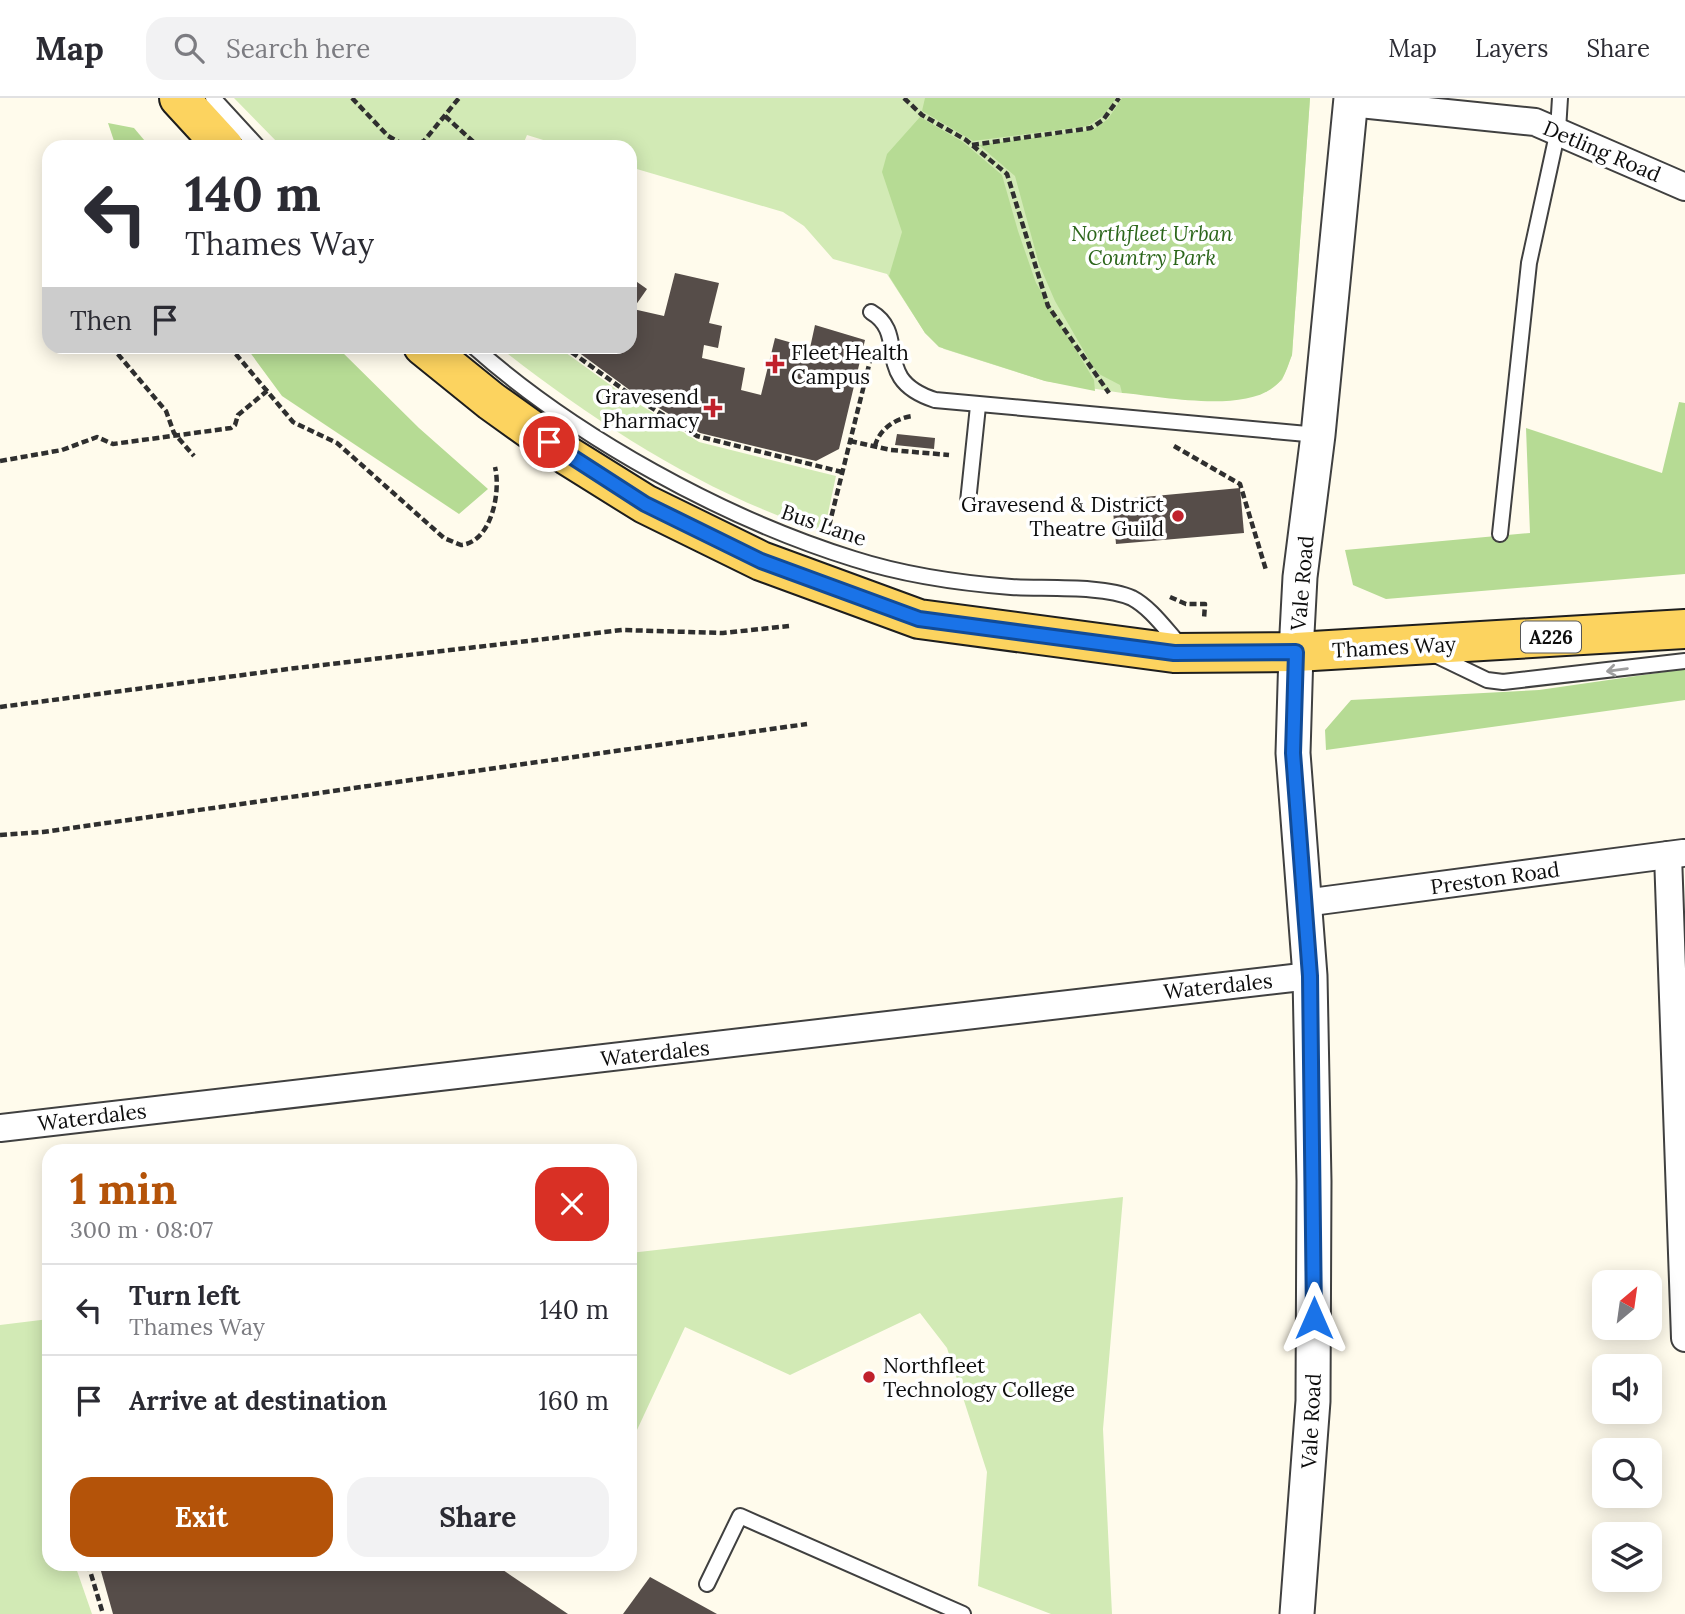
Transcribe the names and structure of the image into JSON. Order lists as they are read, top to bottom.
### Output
{
  "streets": {
    "main road": ["A226", "Thames Way"],
    "street": [
      "Detling Road",
      "Vale Road",
      "Preston Road",
      "Waterdales"
    ],
    "lane": ["Bus Lane"]
  },
  "crossings": [
    ["Detling Road", "Vale Road"],
    ["Bus Lane", "Thames Way"],
    ["Vale Road", "Thames Way"],
    ["Vale Road", "Preston Road"],
    ["Vale Road", "Waterdales"]
  ],
  "parks": ["Northfleet Urban Country Park"],
  "places": {
    "health": ["Fleet Health Campus", "Gravesend Pharmacy"],
    "other": ["Gravesend & District Theatre Guild", "Northfleet Technology College"]
  },
  "north": "top right",
  "page": {
    "header": "Map",
    "search": "Search here",
    "nav": ["Map", "Layers", "Share"],
    "turn": ["140 m", "Thames Way"],
    "then": "Then",
    "heading": ["1 min", "300 m · 08:07"],
    "list": [
      {
        "name": "Turn left",
        "note": "Thames Way",
        "value": "140 m"
      },
      {
        "name": "Arrive at destination",
        "value": "160 m"
      }
    ],
    "buttons": ["Exit", "Share"]
  }
}
